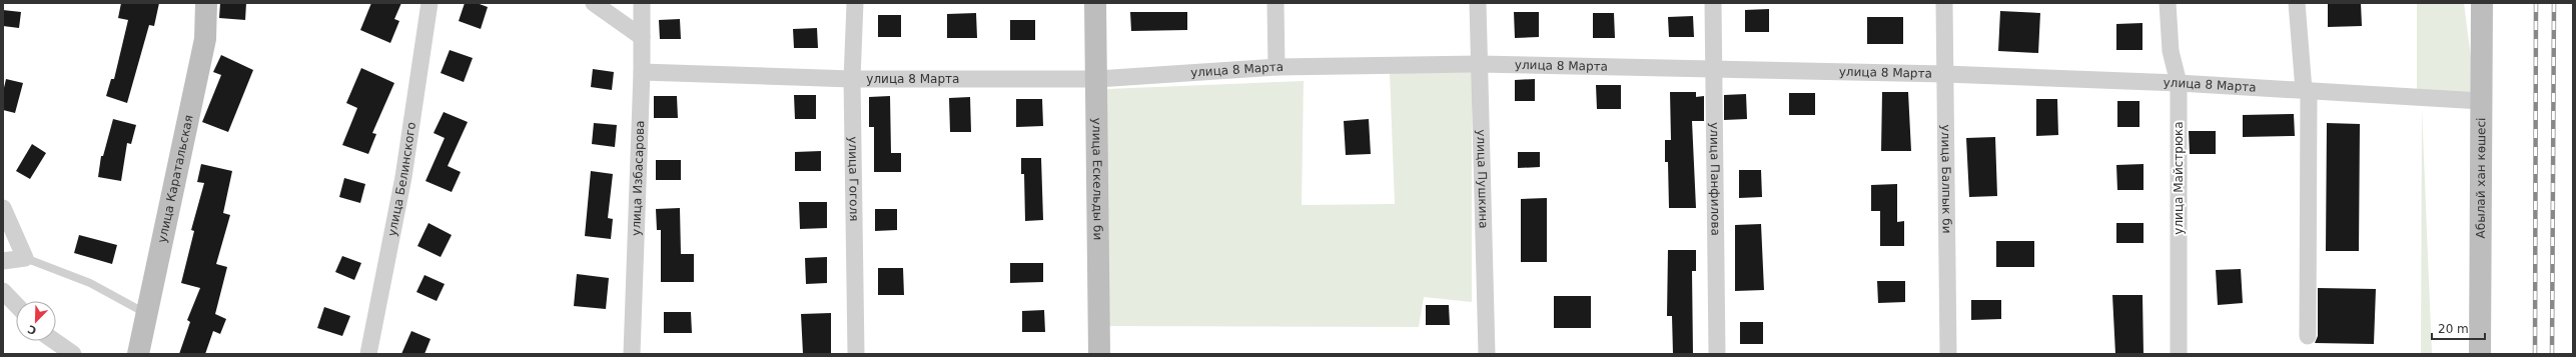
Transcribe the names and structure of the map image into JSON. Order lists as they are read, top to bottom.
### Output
{
  "streets": {
    "street": [
      "улица 8 Марта",
      "улица Гоголя",
      "улица Ескельды би",
      "улица Майстрюка",
      "Абылай хан көшесі",
      "улица Каратальская",
      "улица Белинского",
      "улица Избасарова",
      "улица Пушкина",
      "улица Панфилова",
      "улица Балпык би"
    ]
  },
  "crossings": [
    ["улица 8 Марта", "улица Гоголя"],
    ["улица 8 Марта", "улица Ескельды би"],
    ["улица 8 Марта", "улица Майстрюка"],
    ["улица 8 Марта", "Абылай хан көшесі"],
    ["улица 8 Марта", "улица Избасарова"],
    ["улица 8 Марта", "улица Пушкина"],
    ["улица 8 Марта", "улица Панфилова"],
    ["улица 8 Марта", "улица Балпык би"]
  ],
  "scale_bar": "20 m",
  "north": "bottom left"
}
